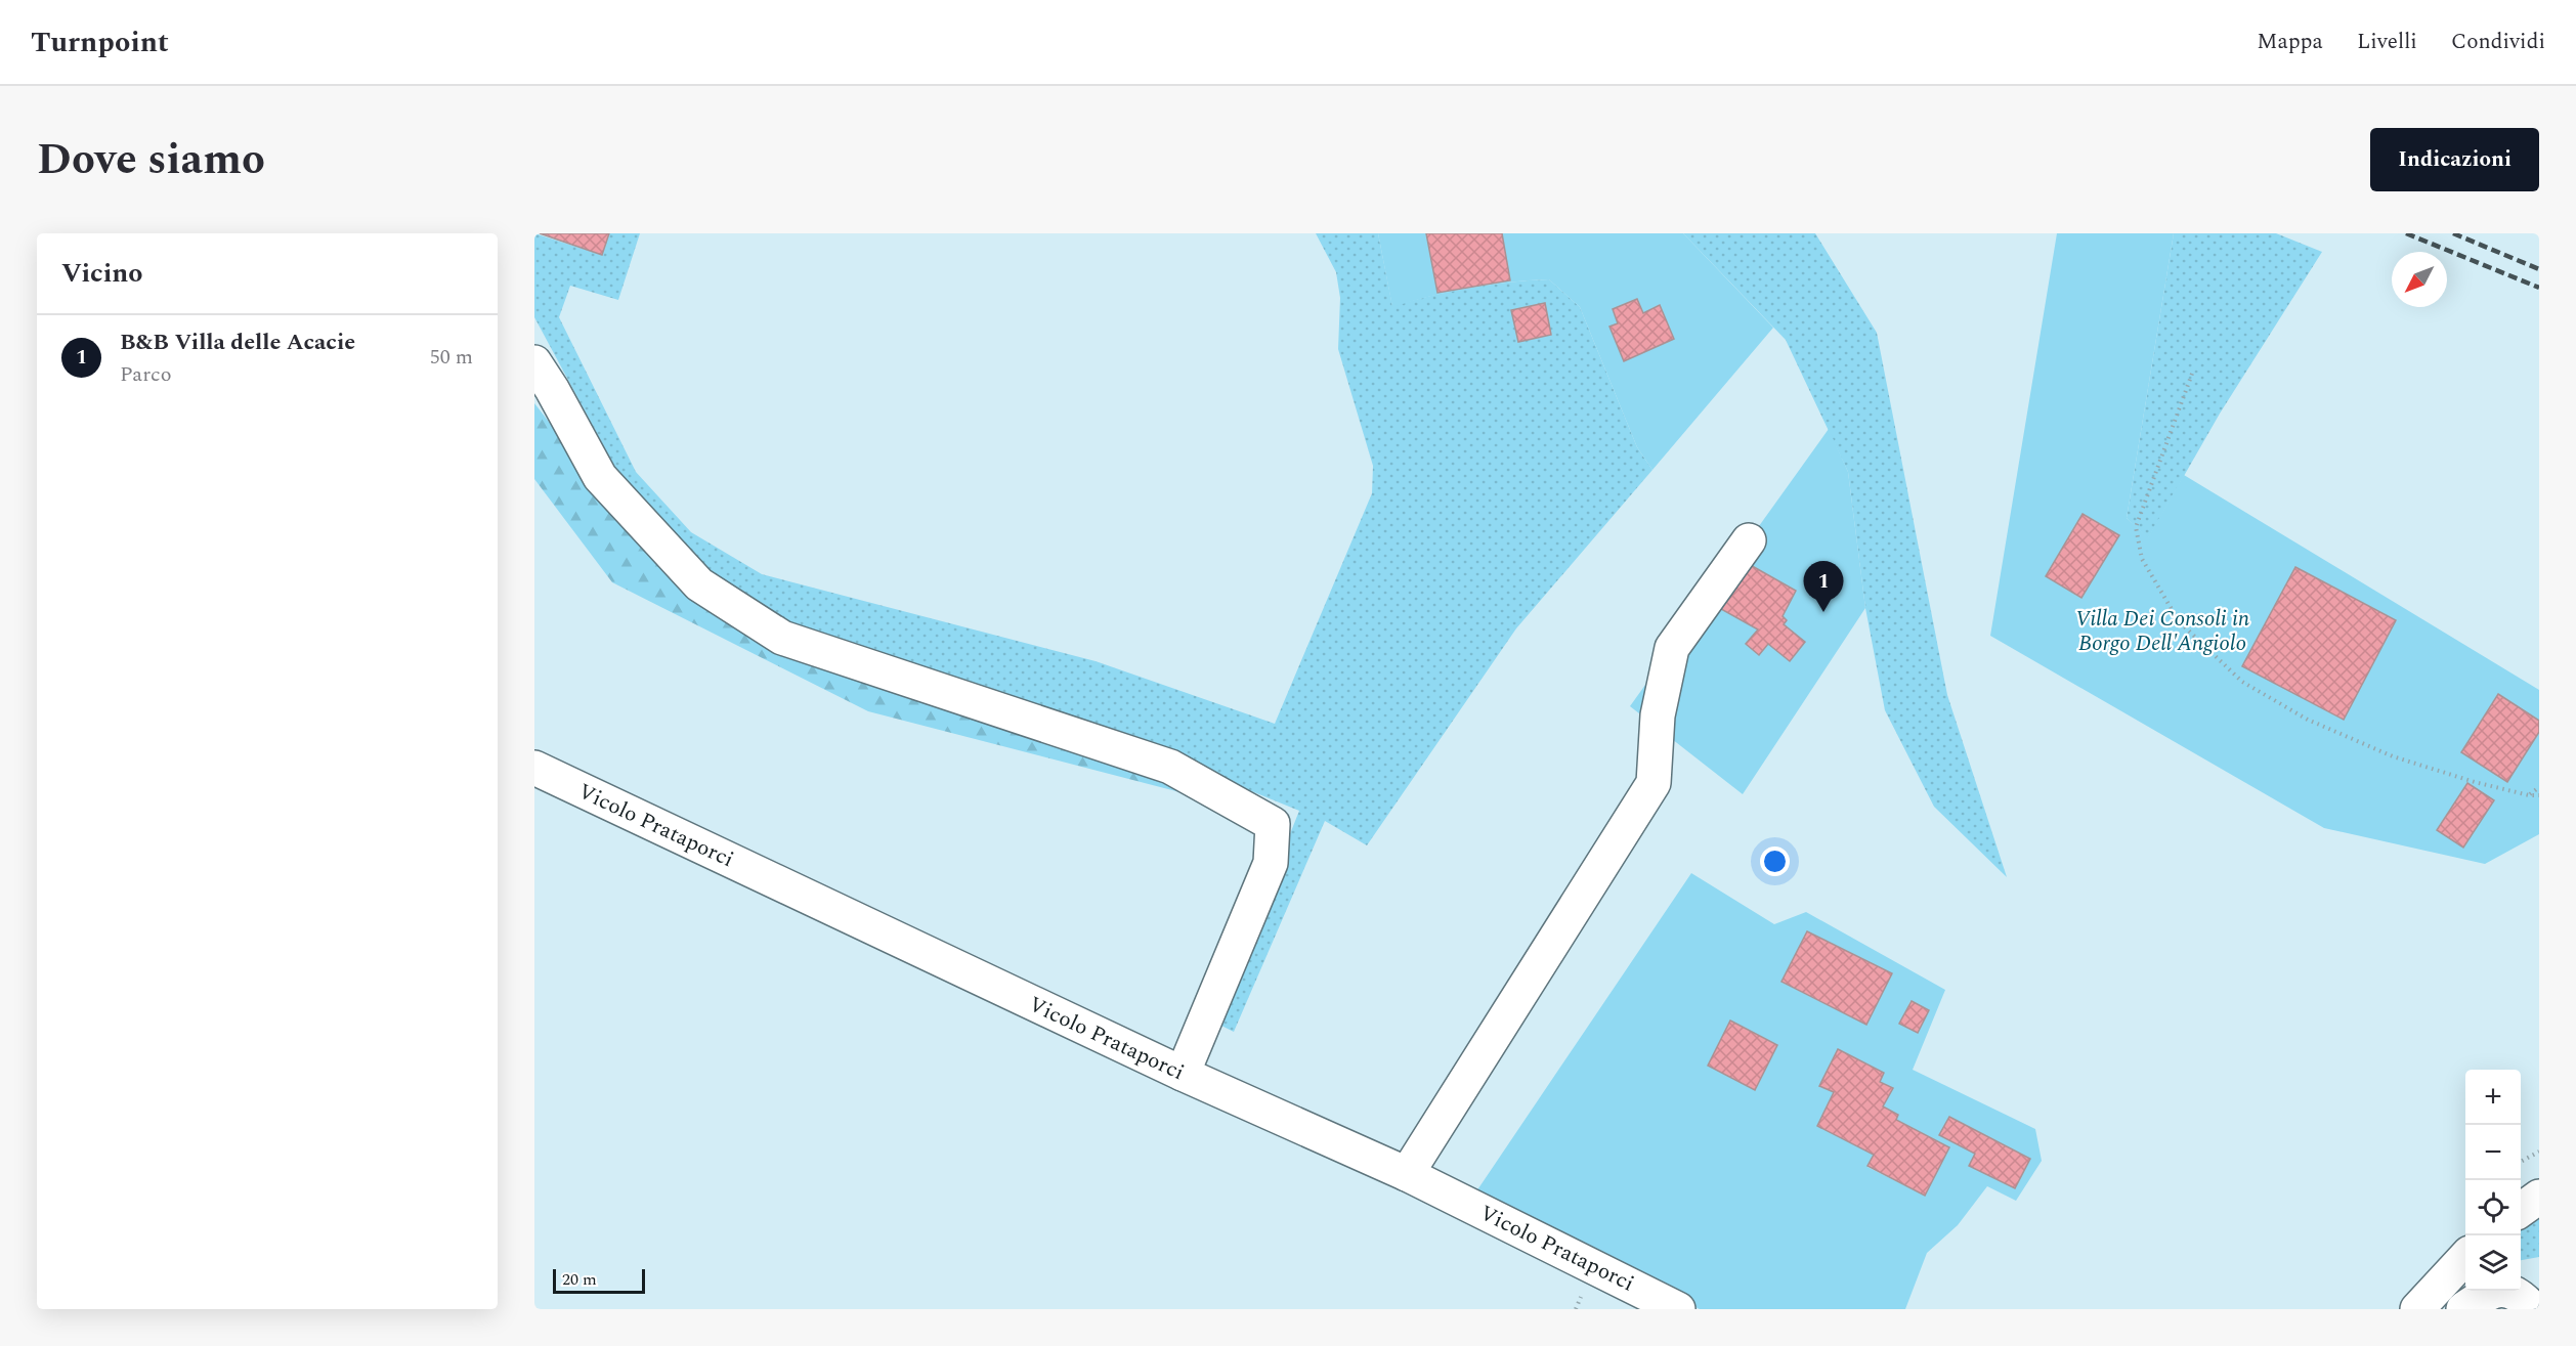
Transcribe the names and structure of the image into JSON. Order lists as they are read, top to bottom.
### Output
{
  "streets": {
    "street": ["Vicolo Prataporci"]
  },
  "parks": ["Villa Dei Consoli in Borgo Dell'Angiolo"],
  "scale_bar": "20 m",
  "north": "bottom left",
  "page": {
    "header": "Turnpoint",
    "nav": ["Mappa", "Livelli", "Condividi"],
    "title": "Dove siamo",
    "buttons": "Indicazioni",
    "heading": "Vicino",
    "list": [
      {
        "mark": "1",
        "name": "B&B Villa delle Acacie",
        "note": "Parco",
        "value": "50 m"
      }
    ],
    "pins": "1",
    "map_buttons": ["+", "−"],
    "scale": "20 m"
  }
}
